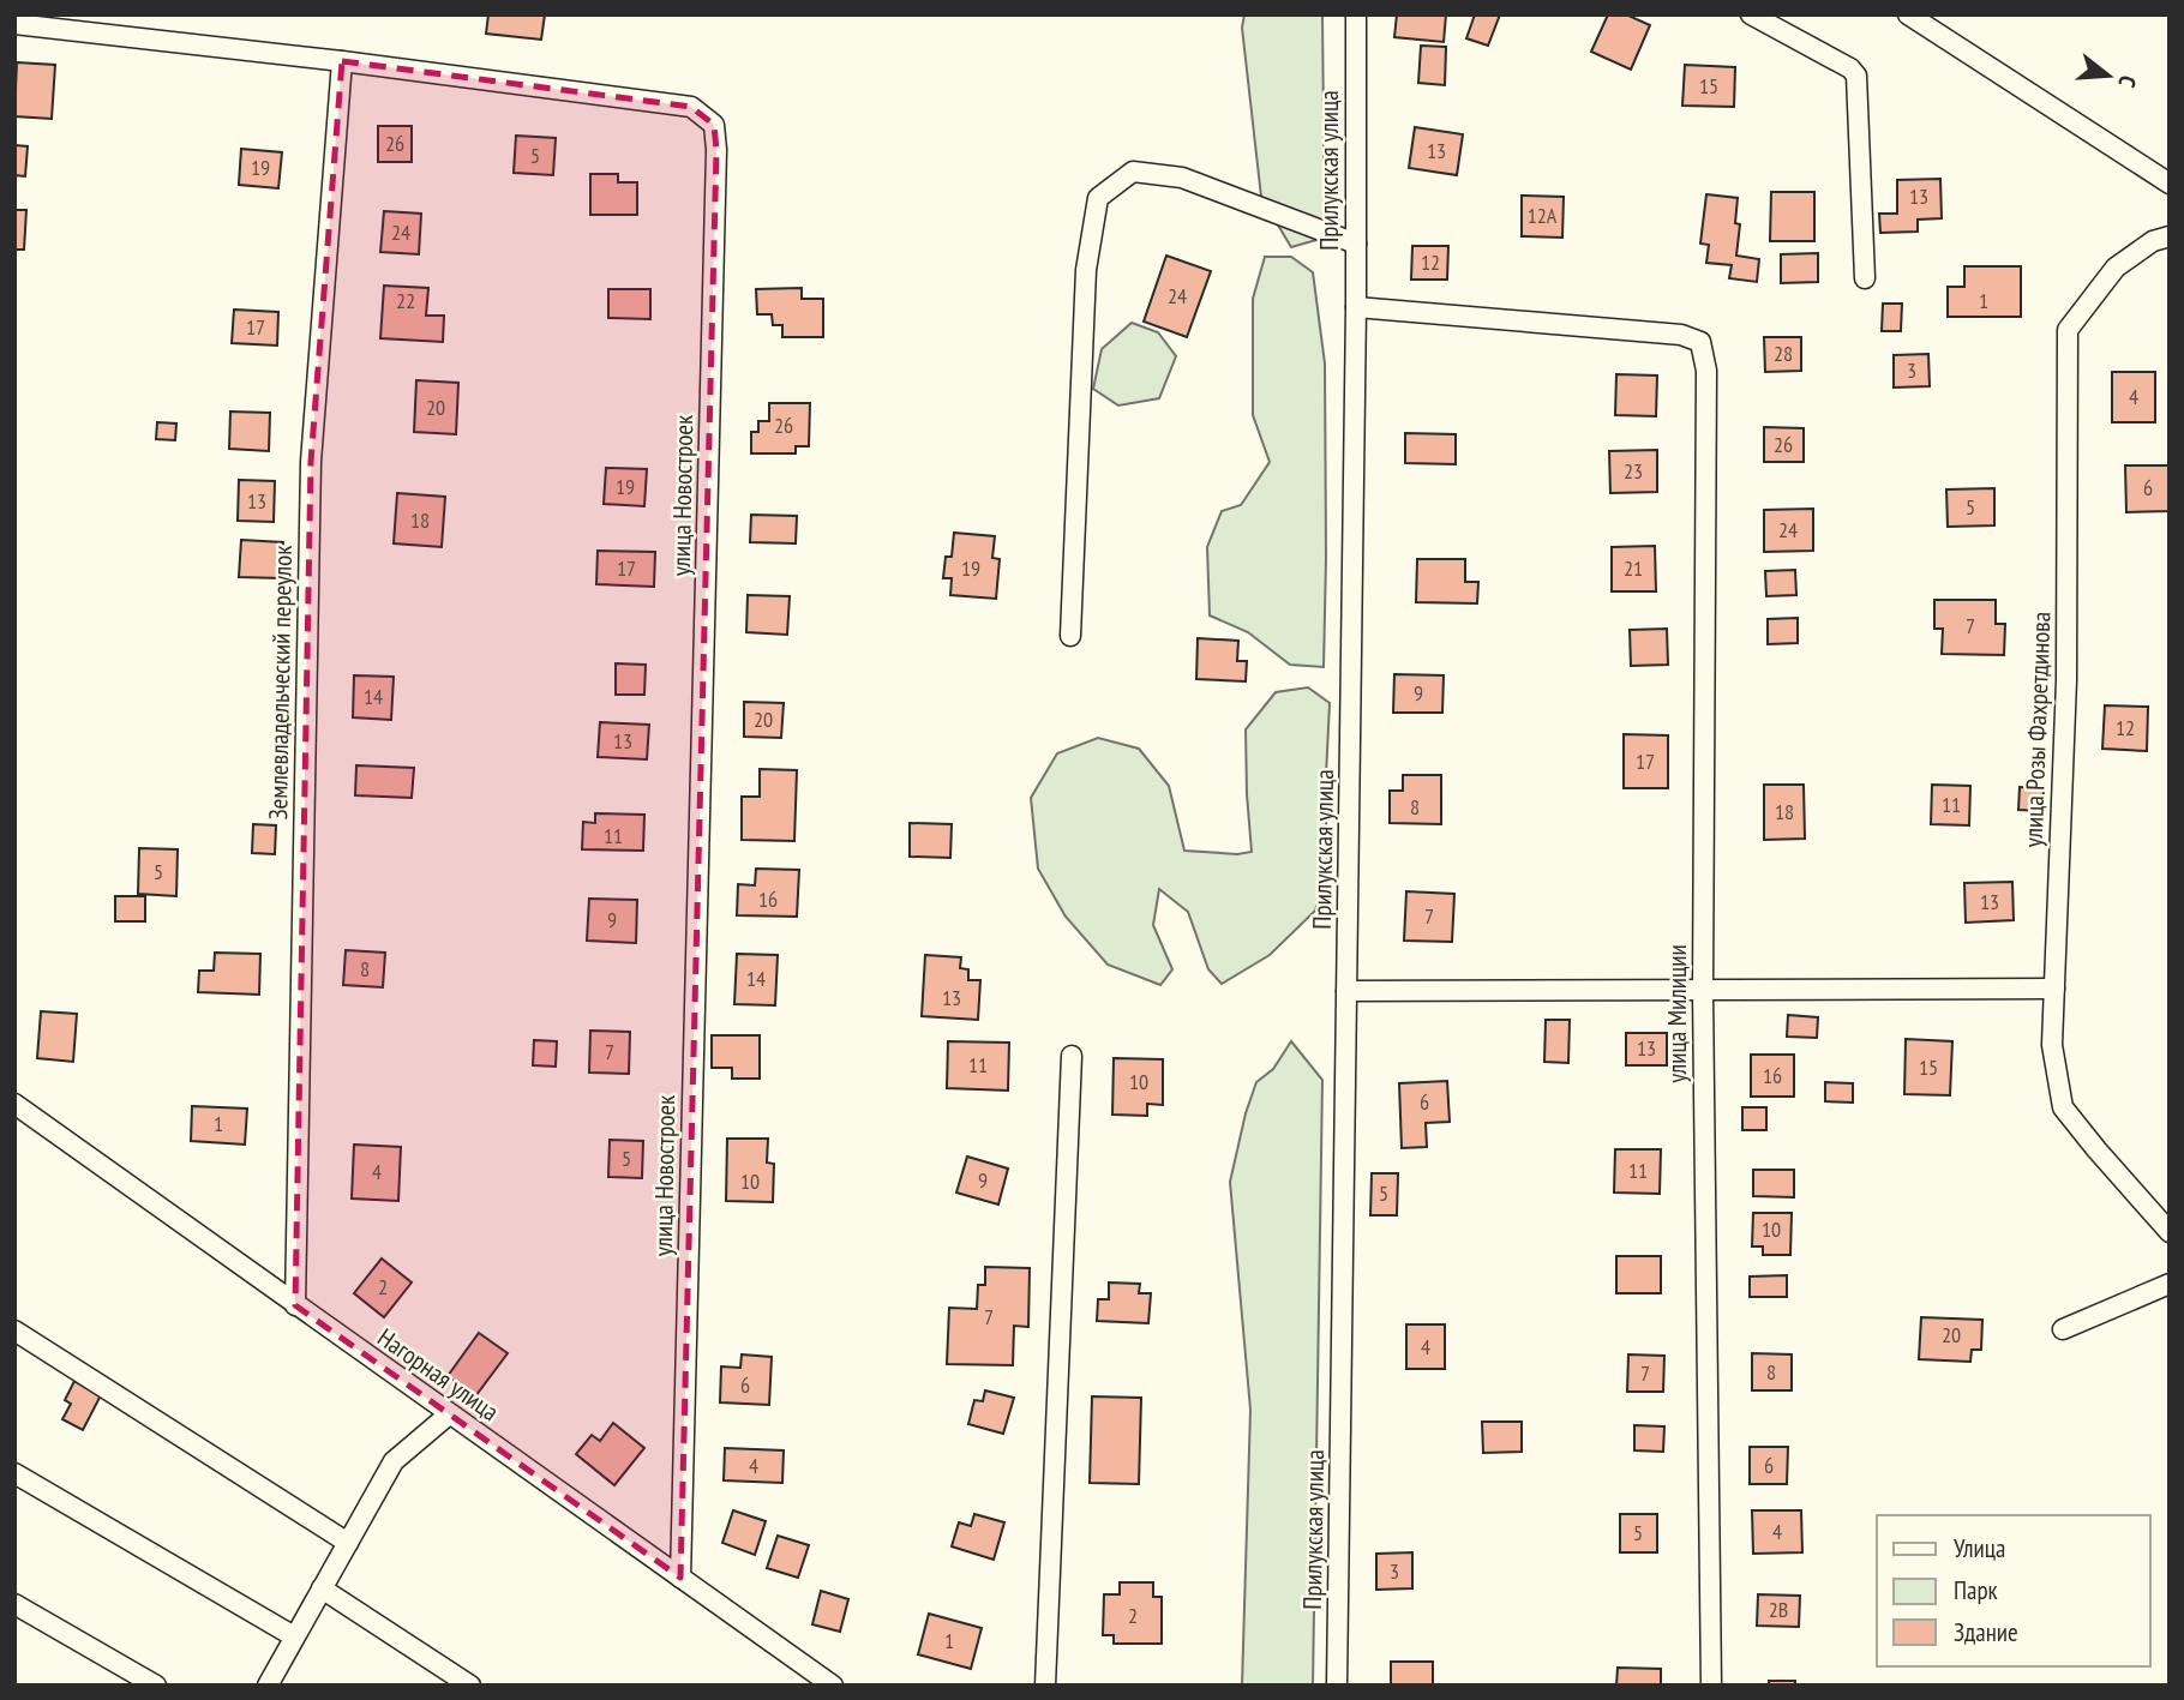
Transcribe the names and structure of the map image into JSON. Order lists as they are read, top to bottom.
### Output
{
  "streets": {
    "street": [
      "Прилукская улица",
      "улица Новостроек",
      "Землевладельческий переулок",
      "улица Розы Фахретдинова",
      "улица Милиции",
      "Нагорная улица"
    ]
  },
  "crossings": [
    ["Прилукская улица", "улица Милиции"],
    ["улица Новостроек", "Землевладельческий переулок"],
    ["улица Новостроек", "Нагорная улица"],
    ["Землевладельческий переулок", "Нагорная улица"]
  ],
  "house_numbers": [
    "15",
    "26",
    "13",
    "5",
    "19",
    "13",
    "12А",
    "24",
    "12",
    "24",
    "22",
    "1",
    "17",
    "28",
    "3",
    "4",
    "20",
    "26",
    "26",
    "23",
    "19",
    "6",
    "13",
    "5",
    "18",
    "24",
    "17",
    "19",
    "21",
    "7",
    "9",
    "14",
    "20",
    "12",
    "13",
    "17",
    "11",
    "8",
    "18",
    "11",
    "5",
    "16",
    "13",
    "7",
    "9",
    "8",
    "14",
    "13",
    "13",
    "7",
    "11",
    "15",
    "16",
    "10",
    "6",
    "1",
    "5",
    "11",
    "4",
    "9",
    "10",
    "5",
    "10",
    "2",
    "7",
    "20",
    "4",
    "8",
    "7",
    "6",
    "4",
    "6",
    "4",
    "5",
    "3",
    "2В",
    "2",
    "1"
  ],
  "legend": ["Улица", "Парк", "Здание"],
  "north": "right"
}
